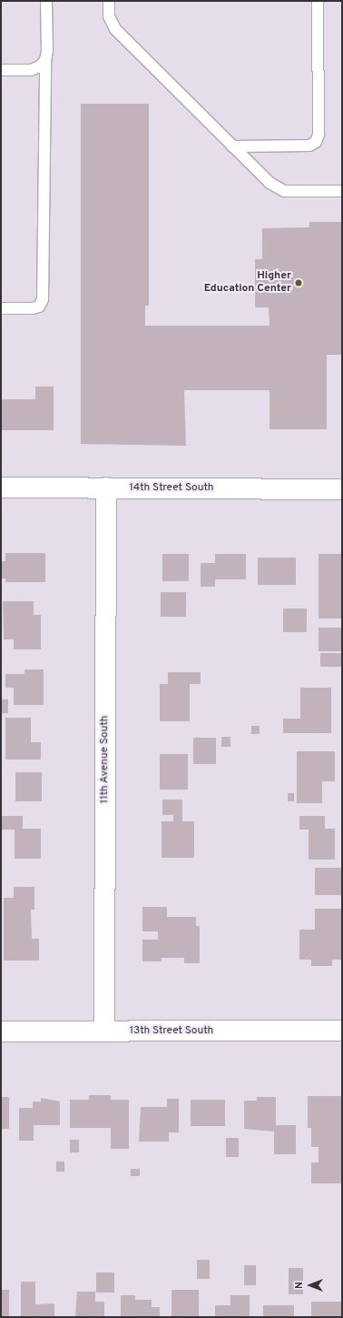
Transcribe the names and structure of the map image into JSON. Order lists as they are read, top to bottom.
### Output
{
  "streets": {
    "street": ["14th Street South", "11th Avenue South", "13th Street South"]
  },
  "crossings": [
    ["14th Street South", "11th Avenue South"],
    ["11th Avenue South", "13th Street South"]
  ],
  "places": ["Higher Education Center"],
  "north": "left"
}
